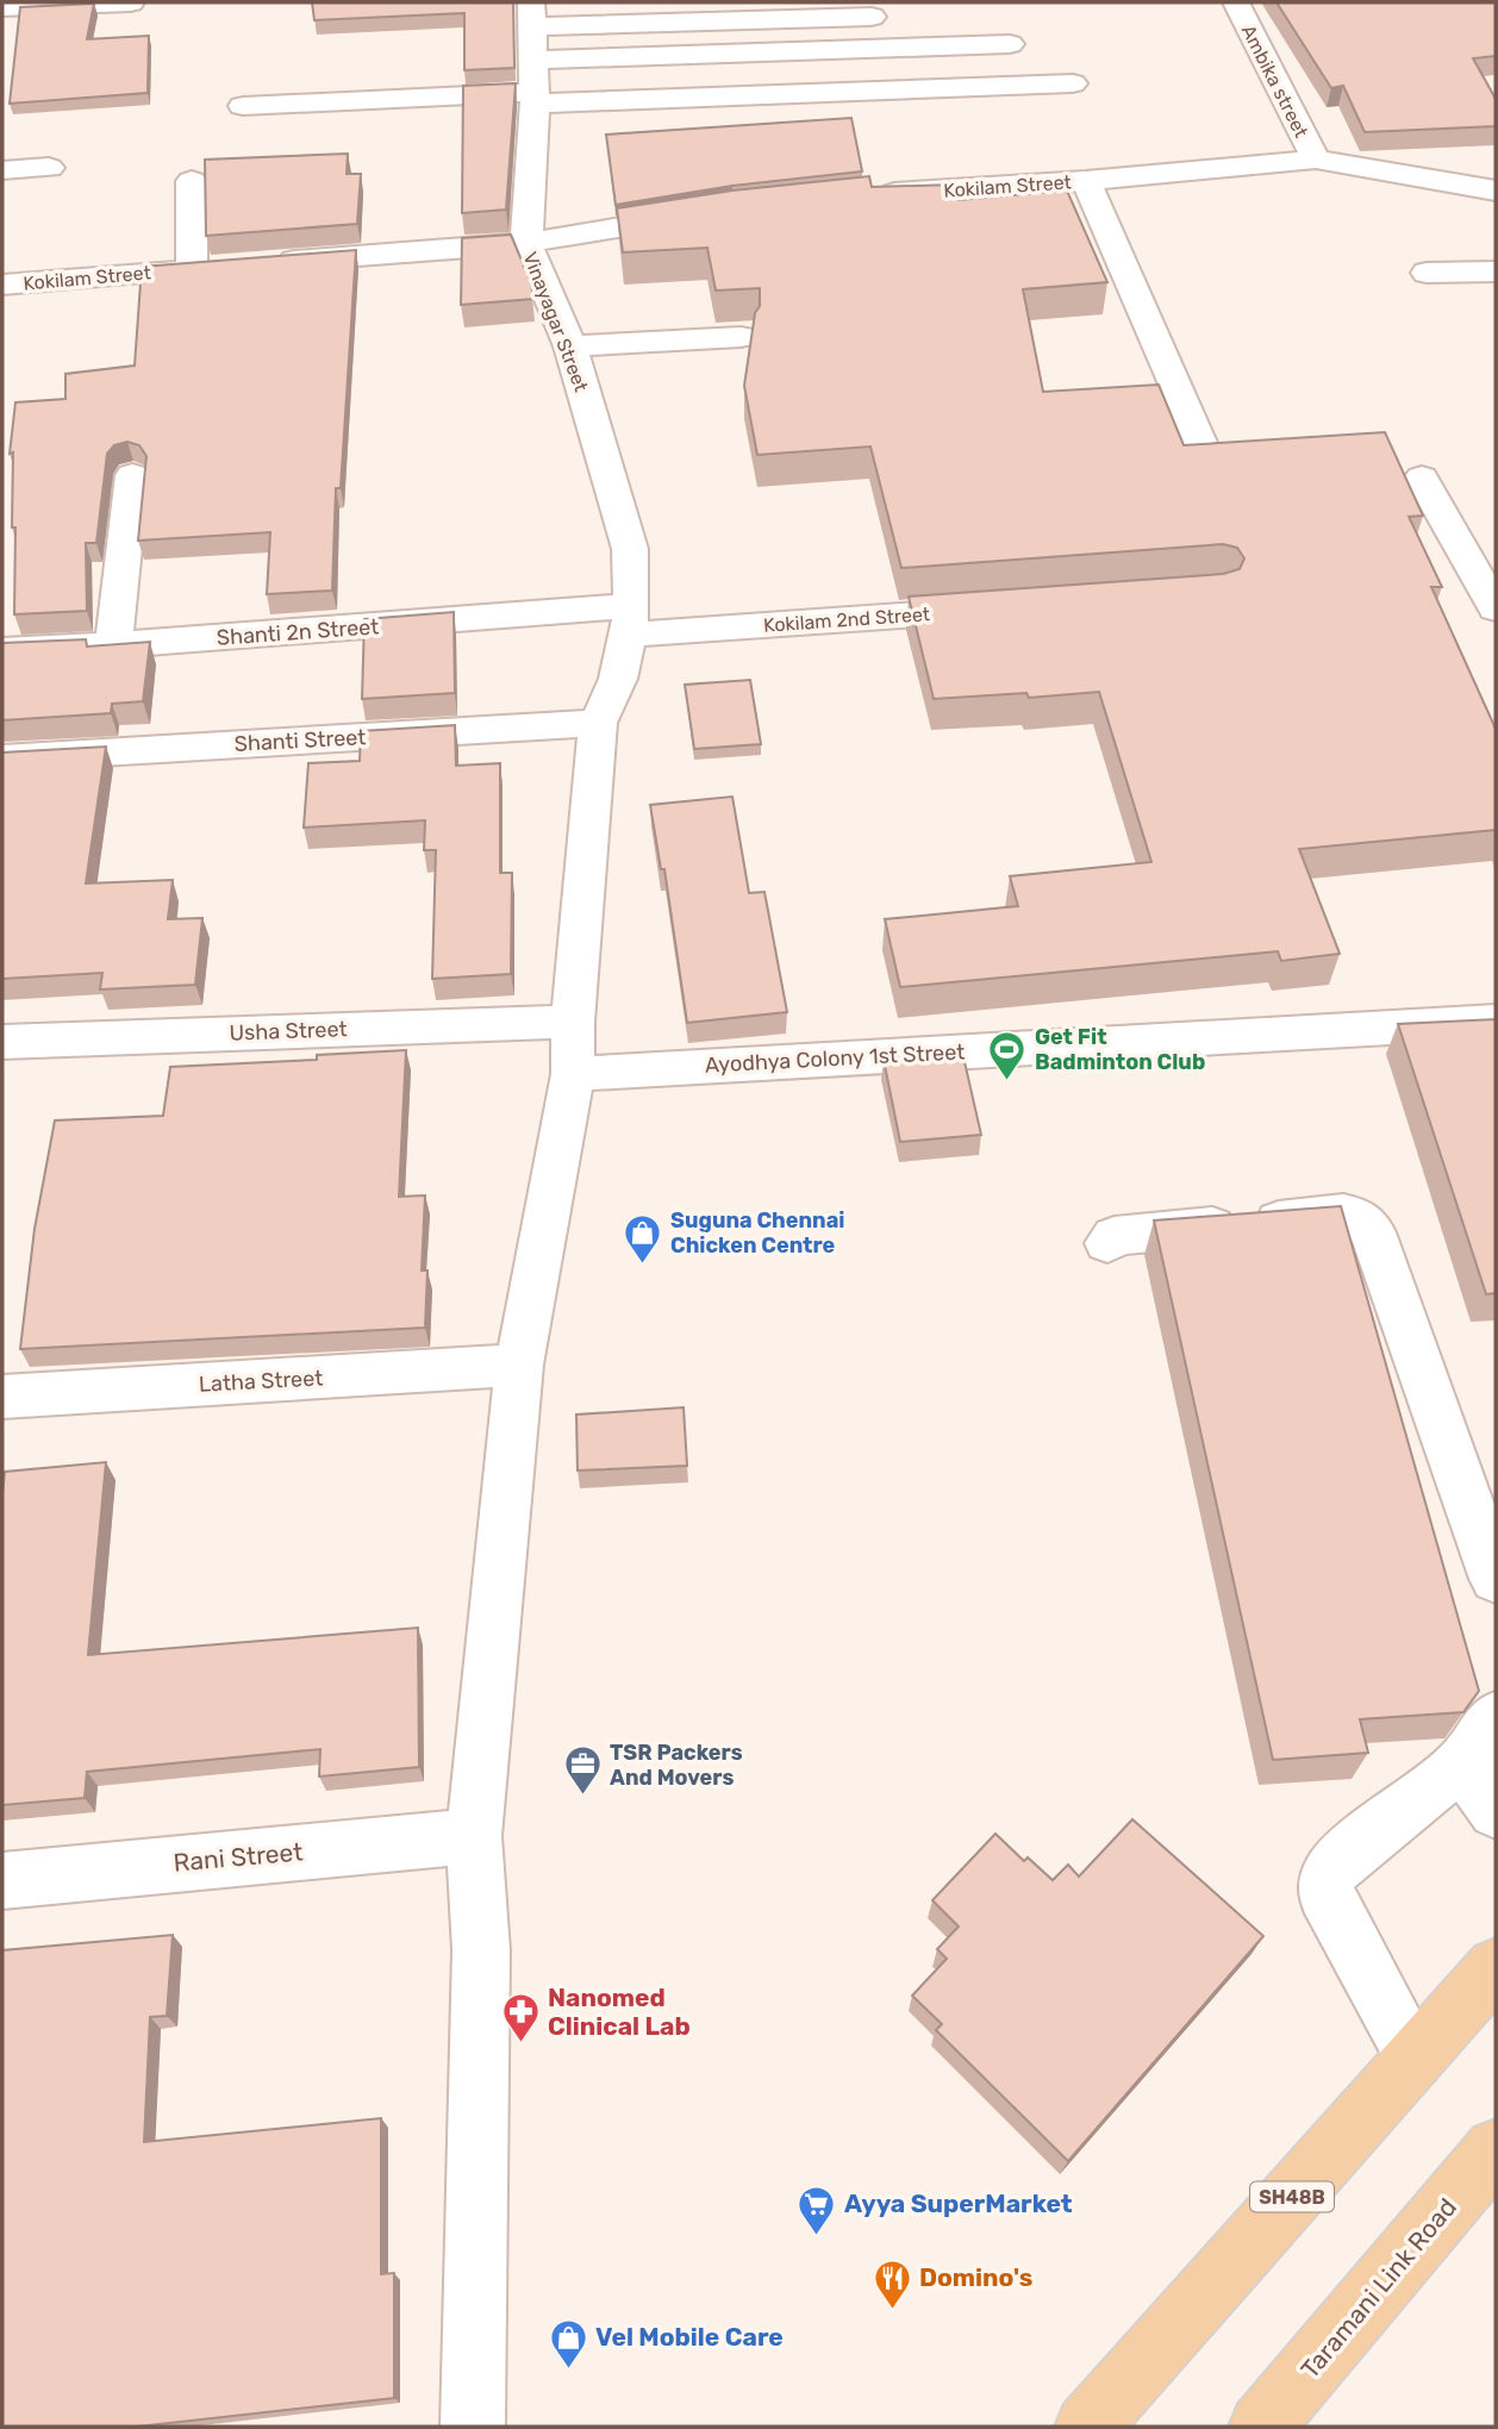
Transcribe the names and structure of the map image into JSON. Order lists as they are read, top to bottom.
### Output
{
  "streets": {
    "main road": ["SH48B", "Taramani Link Road"],
    "street": [
      "Ambika street",
      "Kokilam Street",
      "Vinayagar Street",
      "Kokilam 2nd Street",
      "Shanti 2n Street",
      "Shanti Street",
      "Usha Street",
      "Ayodhya Colony 1st Street",
      "Latha Street",
      "Rani Street"
    ]
  },
  "crossings": [
    ["Ambika street", "Kokilam Street"],
    ["Vinayagar Street", "Kokilam 2nd Street"],
    ["Vinayagar Street", "Shanti 2n Street"],
    ["Vinayagar Street", "Shanti Street"],
    ["Vinayagar Street", "Usha Street"],
    ["Vinayagar Street", "Ayodhya Colony 1st Street"],
    ["Vinayagar Street", "Latha Street"],
    ["Vinayagar Street", "Rani Street"],
    ["Kokilam 2nd Street", "Shanti 2n Street"]
  ],
  "places": {
    "sports": ["Get Fit Badminton Club"],
    "shop": ["Suguna Chennai Chicken Centre", "Vel Mobile Care"],
    "office": ["TSR Packers And Movers"],
    "pharmacy": ["Nanomed Clinical Lab"],
    "supermarket": ["Ayya SuperMarket"],
    "restaurant": ["Domino's"]
  }
}
